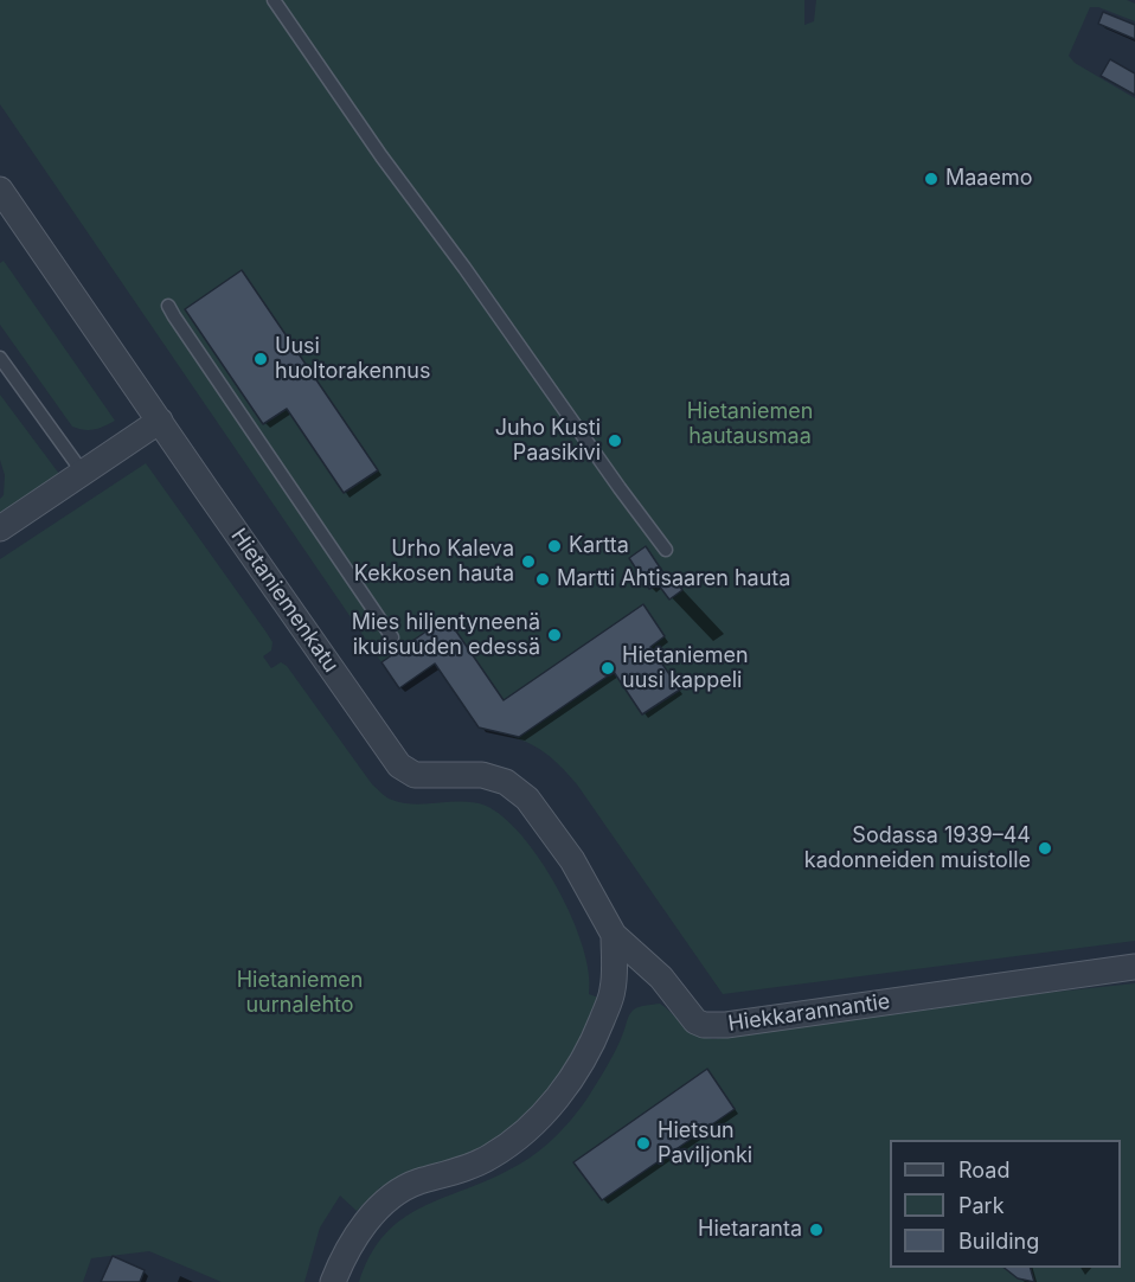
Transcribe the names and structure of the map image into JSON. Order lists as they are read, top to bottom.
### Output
{
  "streets": {
    "street": ["Hietaniemenkatu", "Hiekkarannantie"]
  },
  "crossings": [
    ["Hietaniemenkatu", "Hiekkarannantie"]
  ],
  "parks": ["Hietaniemen hautausmaa", "Hietaniemen uurnalehto"],
  "places": [
    "Maaemo",
    "Uusi huoltorakennus",
    "Juho Kusti Paasikivi",
    "Kartta",
    "Urho Kaleva Kekkosen hauta",
    "Martti Ahtisaaren hauta",
    "Mies hiljentyneenä ikuisuuden edessä",
    "Hietaniemen uusi kappeli",
    "Sodassa 1939–44 kadonneiden muistolle",
    "Hietsun Paviljonki",
    "Hietaranta"
  ],
  "legend": ["Road", "Park", "Building"]
}
